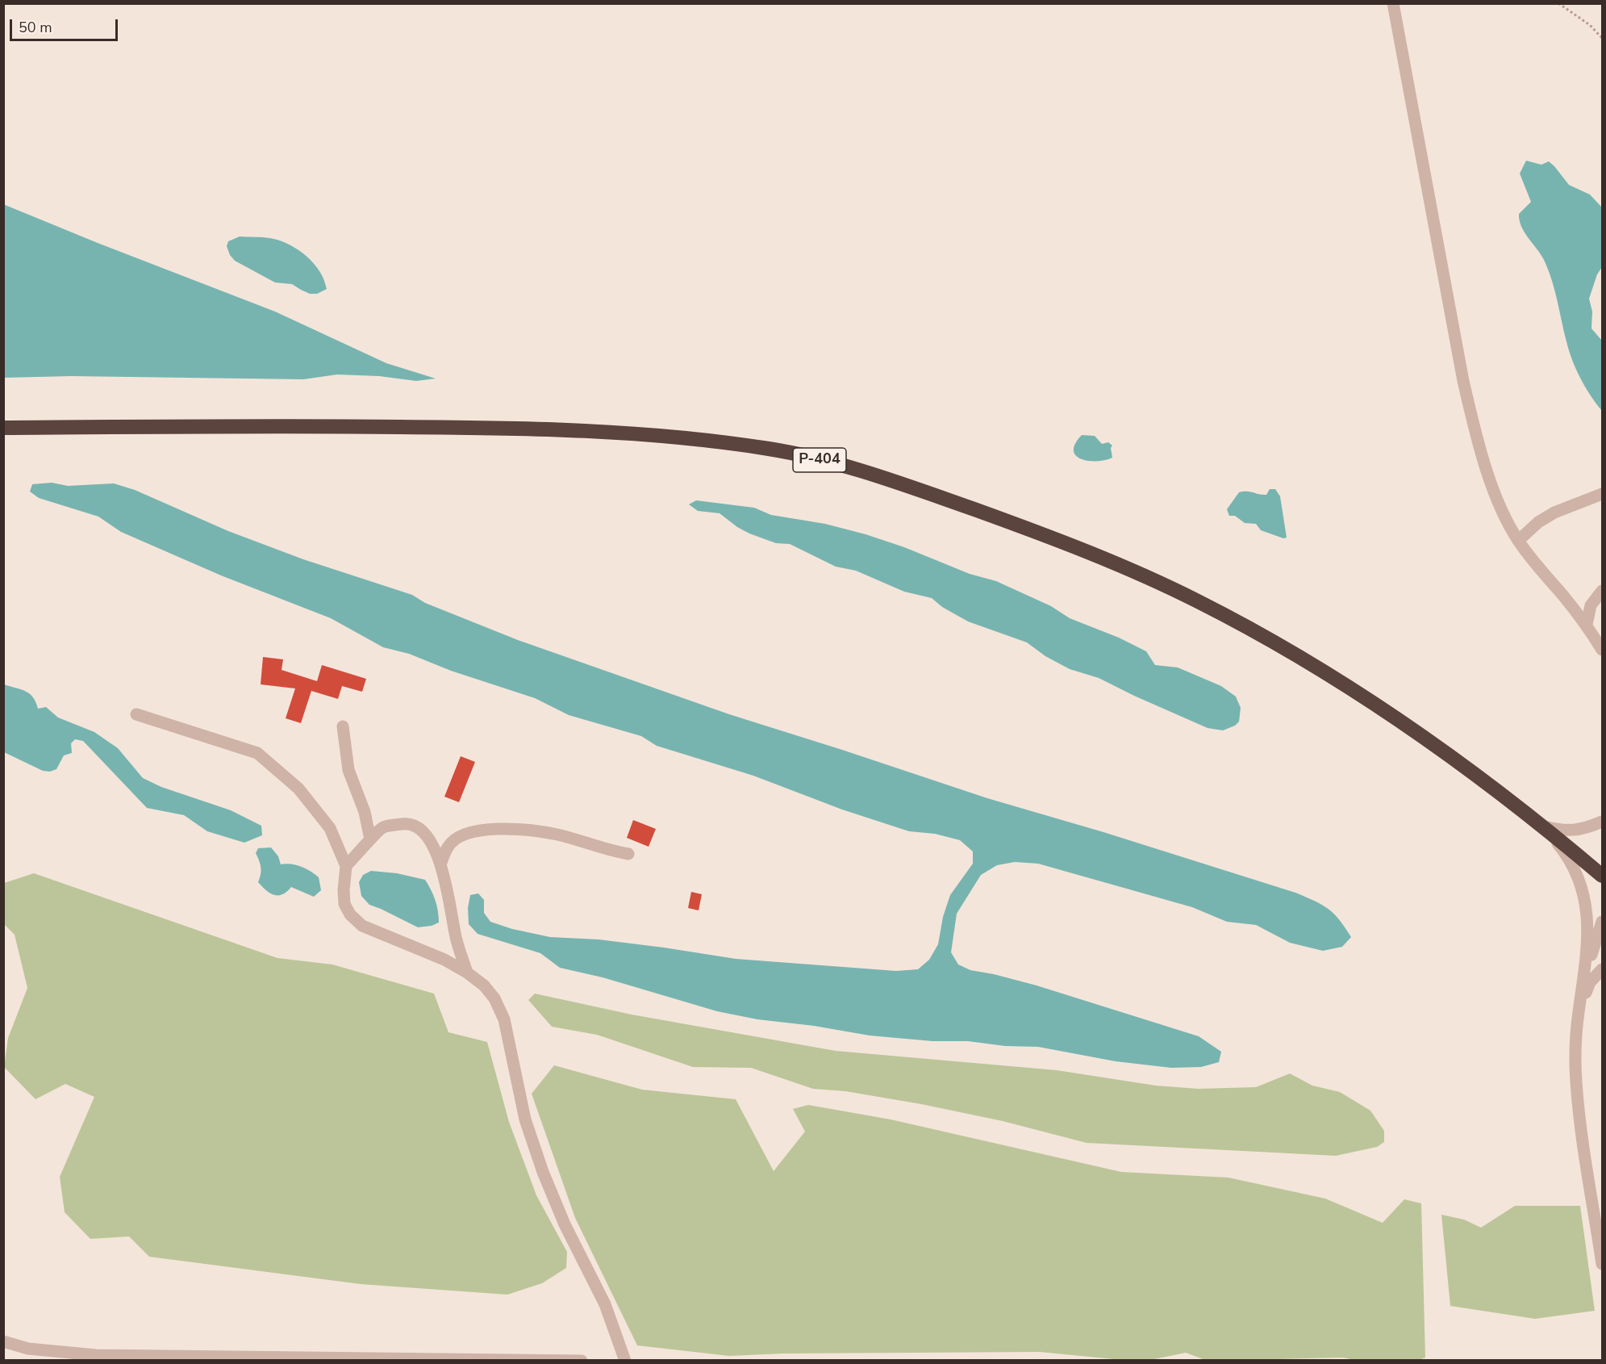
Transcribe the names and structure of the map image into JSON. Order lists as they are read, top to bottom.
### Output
{
  "streets": {
    "highway": ["Р-404"]
  },
  "scale_bar": "50 m"
}
